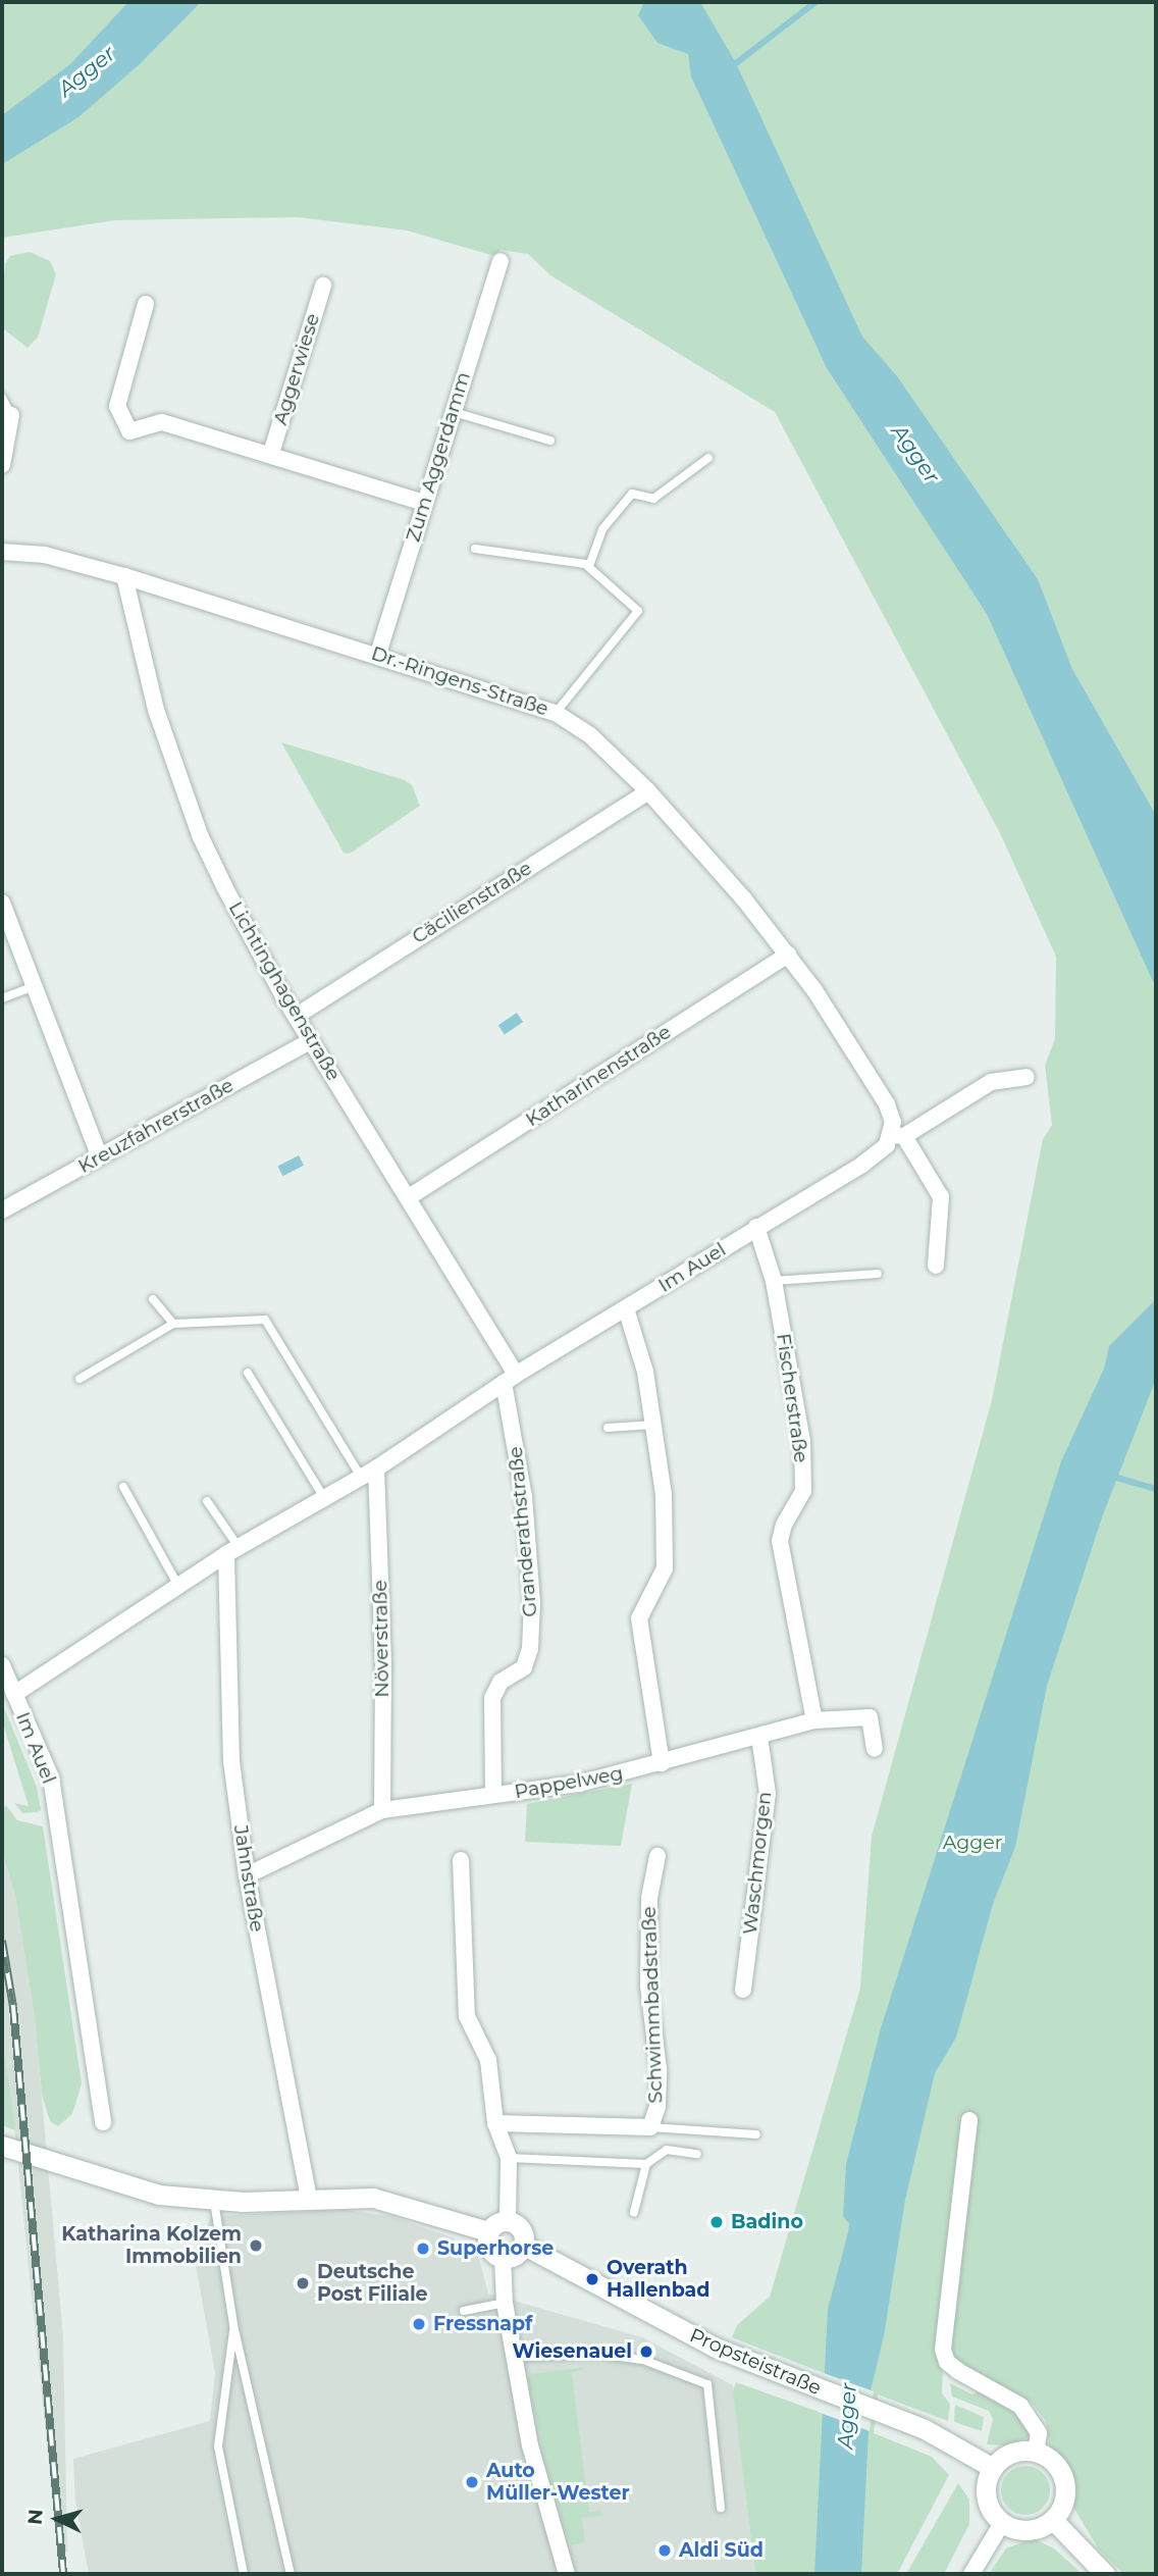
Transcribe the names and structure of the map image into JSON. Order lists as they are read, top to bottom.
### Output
{
  "streets": {
    "street": [
      "Aggerwiese",
      "Zum Aggerdamm",
      "Dr.-Ringens-Straße",
      "Cäcilienstraße",
      "Lichtinghagenstraße",
      "Katharinenstraße",
      "Kreuzfahrerstraße",
      "Im Auel",
      "Fischerstraße",
      "Granderathstraße",
      "Növerstraße",
      "Pappelweg",
      "Waschmorgen",
      "Jahnstraße",
      "Schwimmbadstraße",
      "Propsteistraße"
    ]
  },
  "crossings": [
    ["Zum Aggerdamm", "Dr.-Ringens-Straße"],
    ["Dr.-Ringens-Straße", "Cäcilienstraße"],
    ["Dr.-Ringens-Straße", "Lichtinghagenstraße"],
    ["Dr.-Ringens-Straße", "Katharinenstraße"],
    ["Dr.-Ringens-Straße", "Im Auel"],
    ["Cäcilienstraße", "Lichtinghagenstraße"],
    ["Lichtinghagenstraße", "Katharinenstraße"],
    ["Lichtinghagenstraße", "Kreuzfahrerstraße"],
    ["Lichtinghagenstraße", "Im Auel"],
    ["Lichtinghagenstraße", "Granderathstraße"],
    ["Im Auel", "Fischerstraße"],
    ["Im Auel", "Granderathstraße"],
    ["Im Auel", "Növerstraße"],
    ["Im Auel", "Jahnstraße"],
    ["Fischerstraße", "Pappelweg"],
    ["Granderathstraße", "Pappelweg"],
    ["Növerstraße", "Pappelweg"],
    ["Pappelweg", "Waschmorgen"],
    ["Pappelweg", "Jahnstraße"]
  ],
  "water": ["Agger"],
  "parks": ["Agger"],
  "places": [
    "Badino",
    "Katharina Kolzem Immobilien",
    "Superhorse",
    "Overath Hallenbad",
    "Deutsche Post Filiale",
    "Fressnapf",
    "Wiesenauel",
    "Auto Müller-Wester",
    "Aldi Süd"
  ],
  "north": "left"
}
